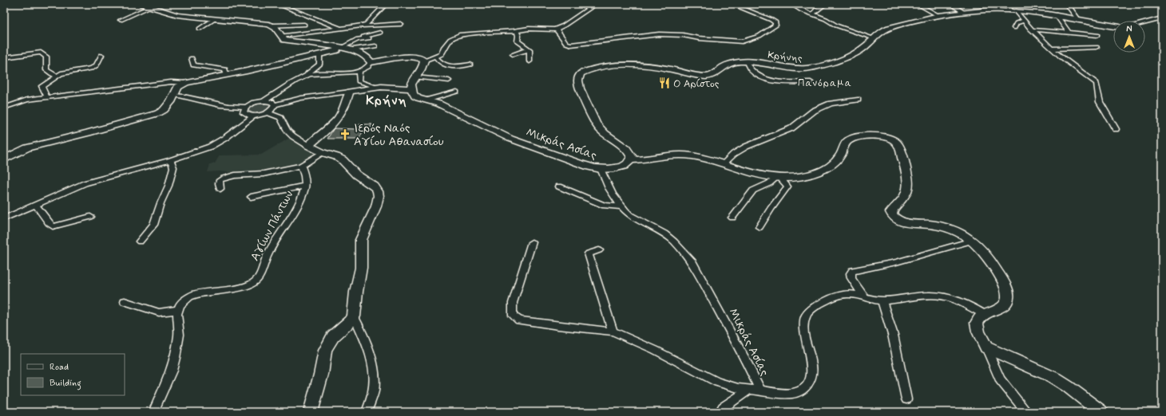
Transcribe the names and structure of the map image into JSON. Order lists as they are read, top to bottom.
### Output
{
  "streets": {
    "street": ["Κρήνης", "Μικράς Ασίας", "Αγίων Πάντων"]
  },
  "districts": ["Πανόραμα", "Κρήνη"],
  "places": {
    "restaurant": ["Ο Αρίστος"],
    "church": ["Ιερός Ναός Αγίου Αθανασίου"]
  },
  "legend": ["Road", "Building"],
  "north": "top"
}
